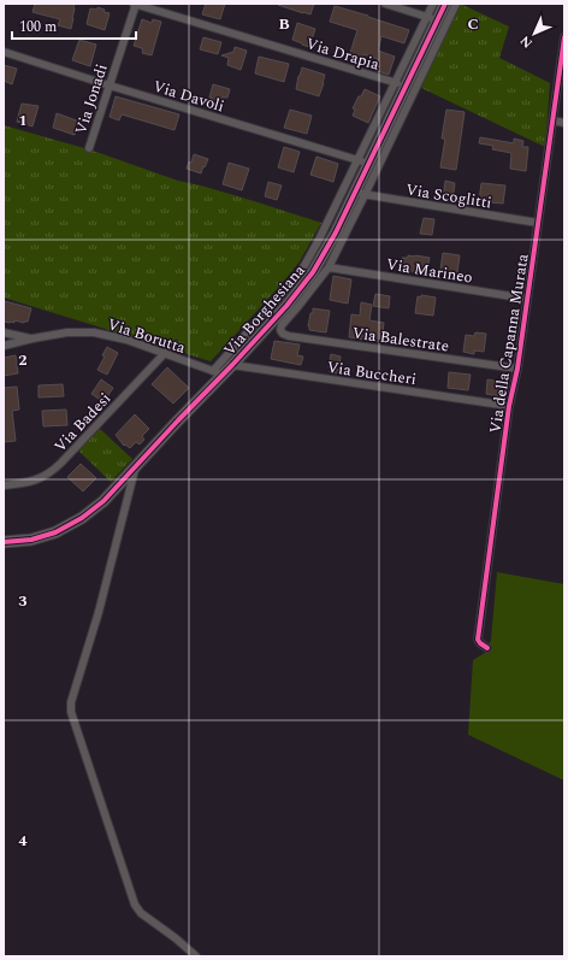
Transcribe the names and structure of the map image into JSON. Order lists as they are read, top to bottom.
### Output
{
  "streets": {
    "street": [
      "Via Drapia",
      "Via Davoli",
      "Via Jonadi",
      "Via Scoglitti",
      "Via Marineo",
      "Via Borghesiana",
      "Via Borutta",
      "Via Balestrate",
      "Via della Capanna Murata",
      "Via Buccheri",
      "Via Badesi"
    ]
  },
  "crossings": [
    ["Via Drapia", "Via Jonadi"],
    ["Via Drapia", "Via Borghesiana"],
    ["Via Davoli", "Via Jonadi"],
    ["Via Davoli", "Via Borghesiana"],
    ["Via Scoglitti", "Via Borghesiana"],
    ["Via Scoglitti", "Via della Capanna Murata"],
    ["Via Marineo", "Via Borghesiana"],
    ["Via Marineo", "Via della Capanna Murata"],
    ["Via Borghesiana", "Via Borutta"],
    ["Via Borghesiana", "Via Balestrate"],
    ["Via Borghesiana", "Via Buccheri"],
    ["Via Borutta", "Via Badesi"],
    ["Via Balestrate", "Via della Capanna Murata"],
    ["Via della Capanna Murata", "Via Buccheri"]
  ],
  "scale_bar": "100 m",
  "north": "bottom left",
  "grid": {
    "columns": ["B", "C"],
    "rows": [
      "1",
      "2",
      "3",
      "4"
    ]
  }
}
